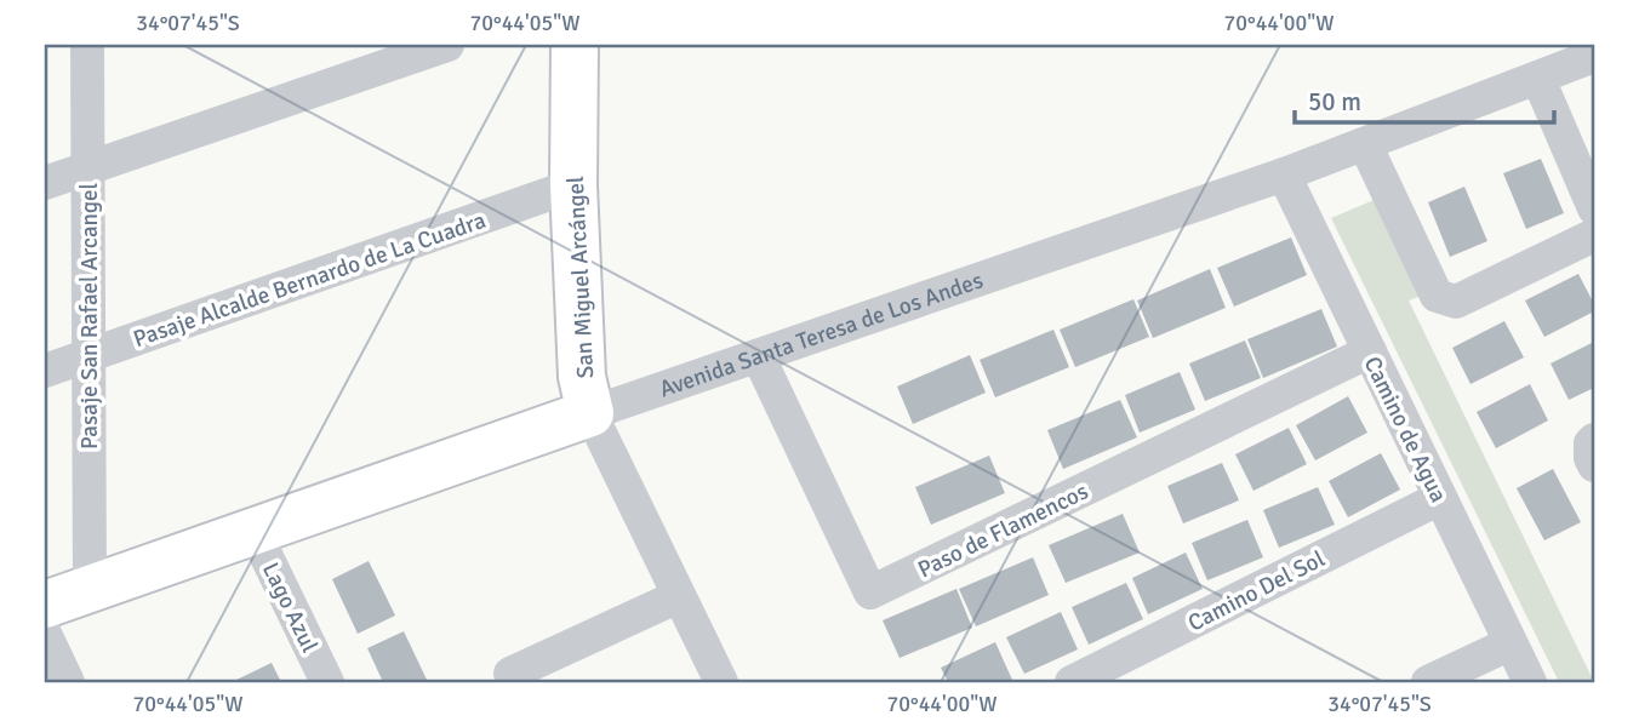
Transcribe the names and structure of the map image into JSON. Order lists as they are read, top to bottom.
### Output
{
  "streets": {
    "street": [
      "San Miguel Arcángel",
      "Pasaje Alcalde Bernardo de La Cuadra",
      "Pasaje San Rafael Arcangel",
      "Avenida Santa Teresa de Los Andes",
      "Camino de Agua",
      "Paso de Flamencos",
      "Camino Del Sol",
      "Lago Azul"
    ]
  },
  "crossings": [
    ["San Miguel Arcángel", "Pasaje Alcalde Bernardo de La Cuadra"],
    ["San Miguel Arcángel", "Avenida Santa Teresa de Los Andes"],
    ["Pasaje Alcalde Bernardo de La Cuadra", "Pasaje San Rafael Arcangel"],
    ["Pasaje San Rafael Arcangel", "Avenida Santa Teresa de Los Andes"],
    ["Avenida Santa Teresa de Los Andes", "Camino de Agua"],
    ["Avenida Santa Teresa de Los Andes", "Paso de Flamencos"],
    ["Avenida Santa Teresa de Los Andes", "Lago Azul"],
    ["Camino de Agua", "Paso de Flamencos"],
    ["Camino de Agua", "Camino Del Sol"]
  ],
  "scale_bar": "50 m",
  "coordinates": ["34°07'45\"S", "70°44'05\"W", "70°44'00\"W"]
}
